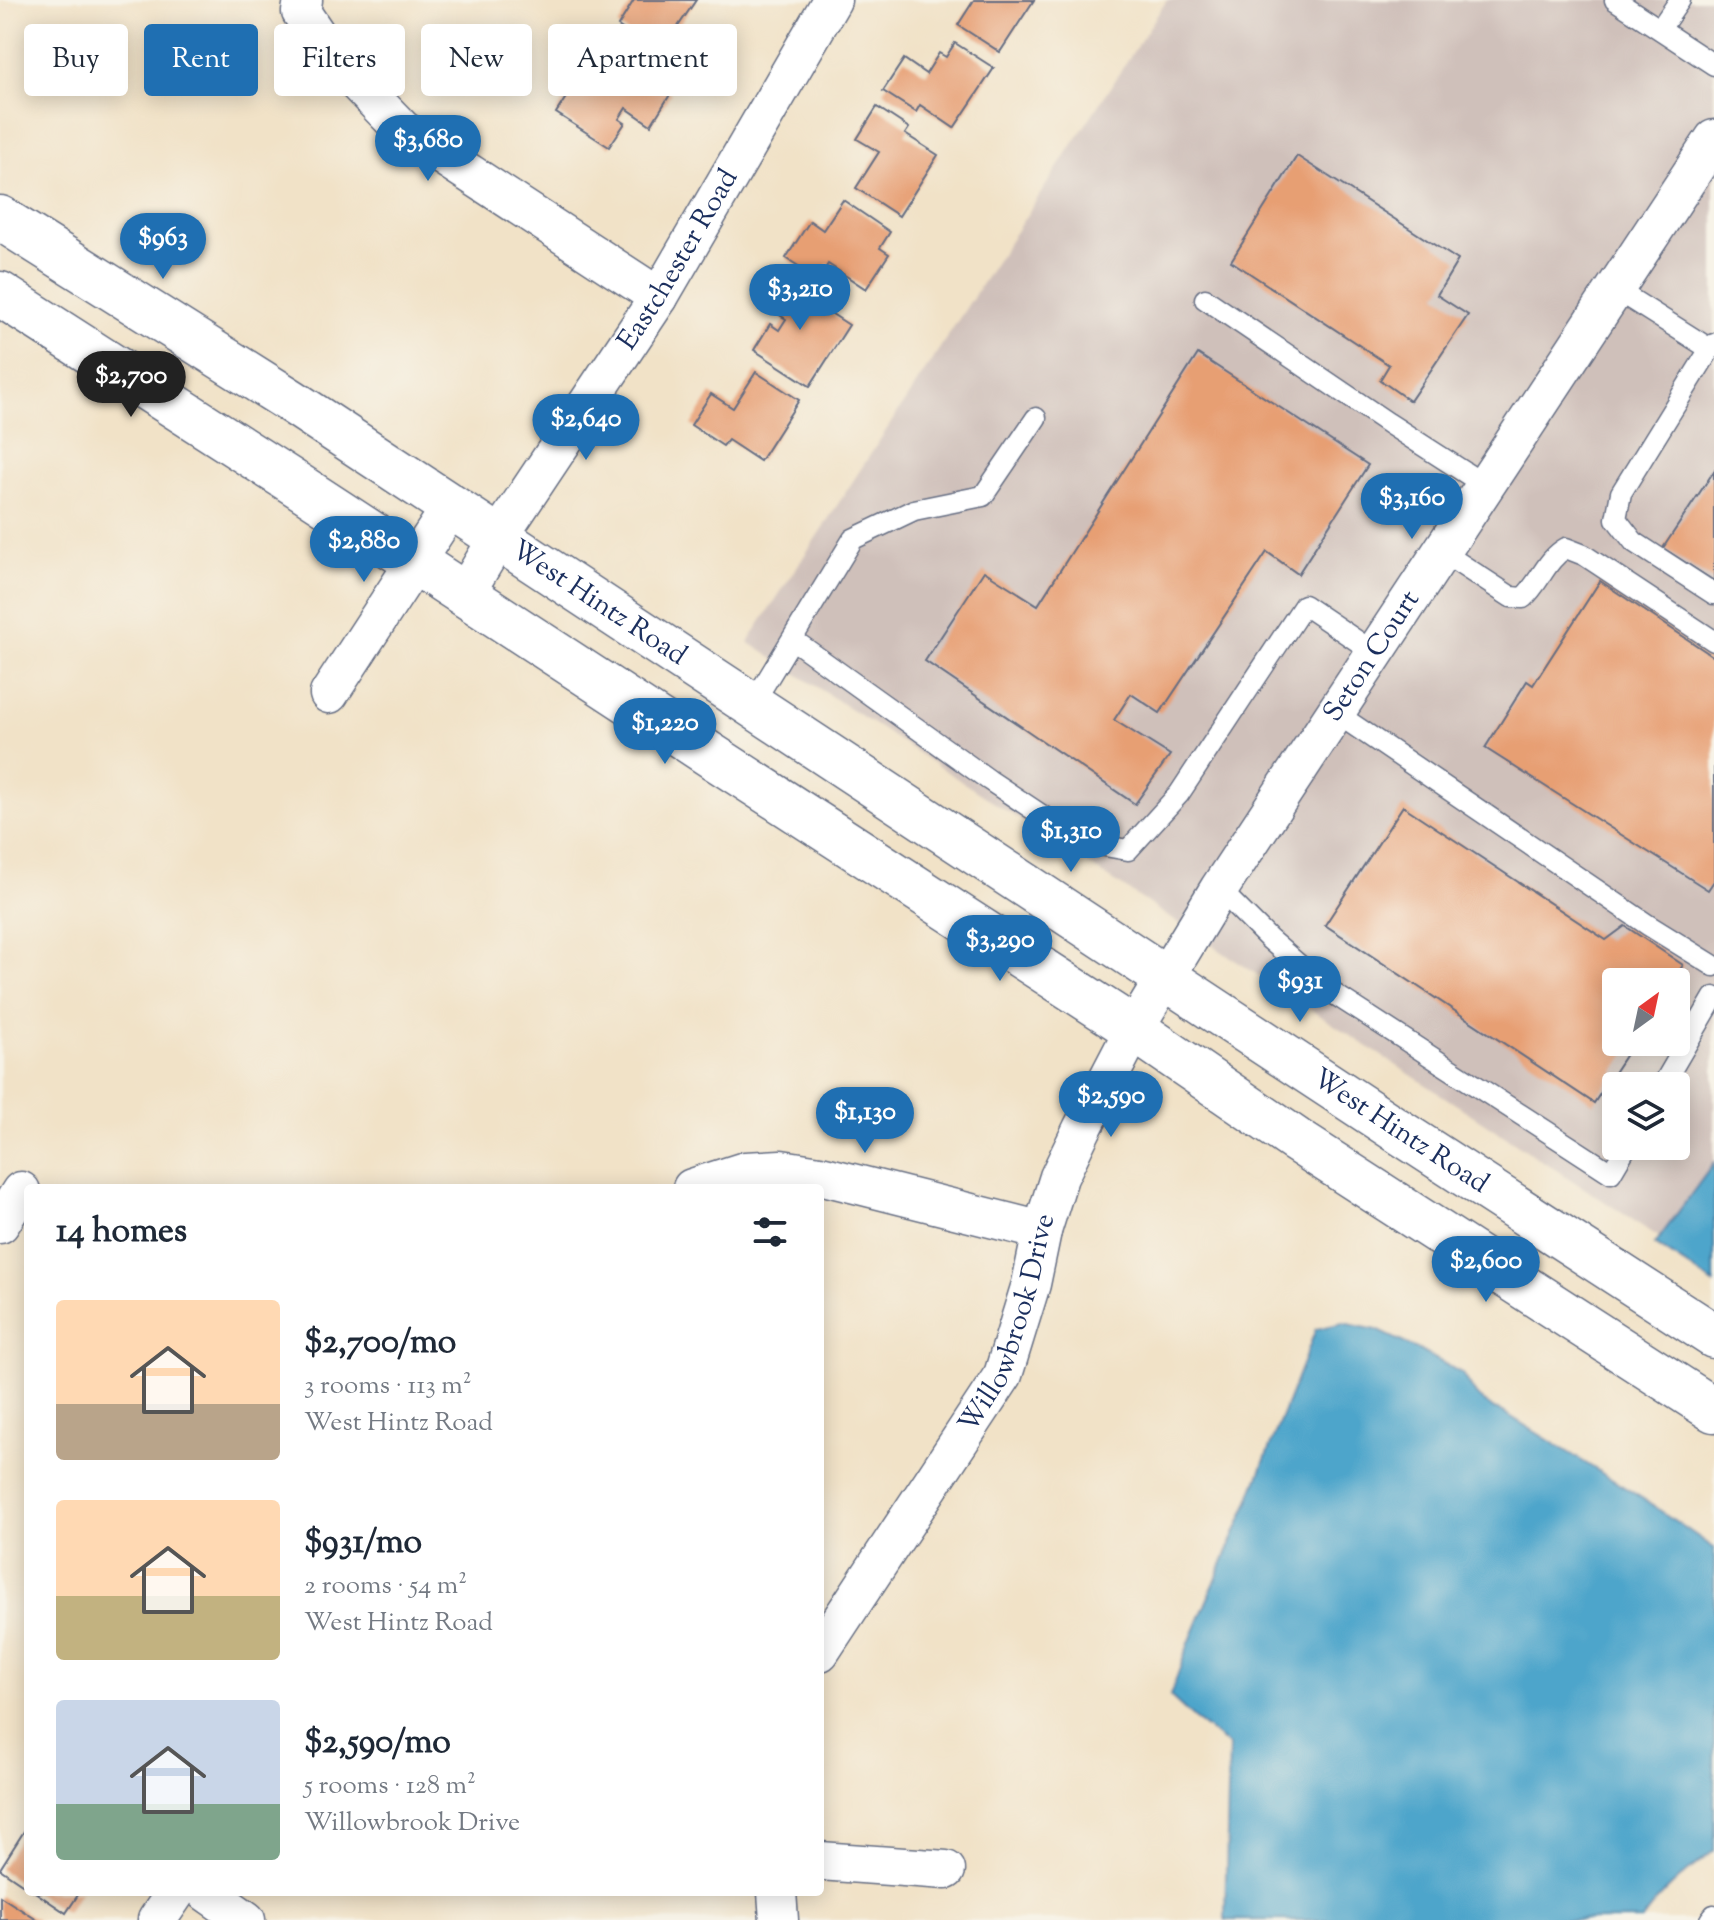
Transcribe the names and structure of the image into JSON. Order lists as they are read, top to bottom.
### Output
{
  "streets": {
    "main road": ["West Hintz Road"],
    "street": ["Eastchester Road", "Seton Court", "Willowbrook Drive"]
  },
  "crossings": [
    ["Eastchester Road", "West Hintz Road"],
    ["West Hintz Road", "Seton Court"],
    ["West Hintz Road", "Willowbrook Drive"],
    ["Seton Court", "Willowbrook Drive"]
  ],
  "north": "top right",
  "page": {
    "chip": [
      "Buy",
      "Rent",
      "Filters",
      "New",
      "Apartment"
    ],
    "price": [
      "$3,680",
      "$963",
      "$3,210",
      "$2,700",
      "$2,640",
      "$3,160",
      "$2,880",
      "$1,220",
      "$1,310",
      "$3,290",
      "$931",
      "$2,590",
      "$1,130",
      "$2,600"
    ],
    "heading": "14 homes",
    "list": [
      {
        "name": "$2,700/mo",
        "note": "3 rooms · 113 m² · West Hintz Road"
      },
      {
        "name": "$931/mo",
        "note": "2 rooms · 54 m² · West Hintz Road"
      },
      {
        "name": "$2,590/mo",
        "note": "5 rooms · 128 m² · Willowbrook Drive"
      }
    ]
  }
}
